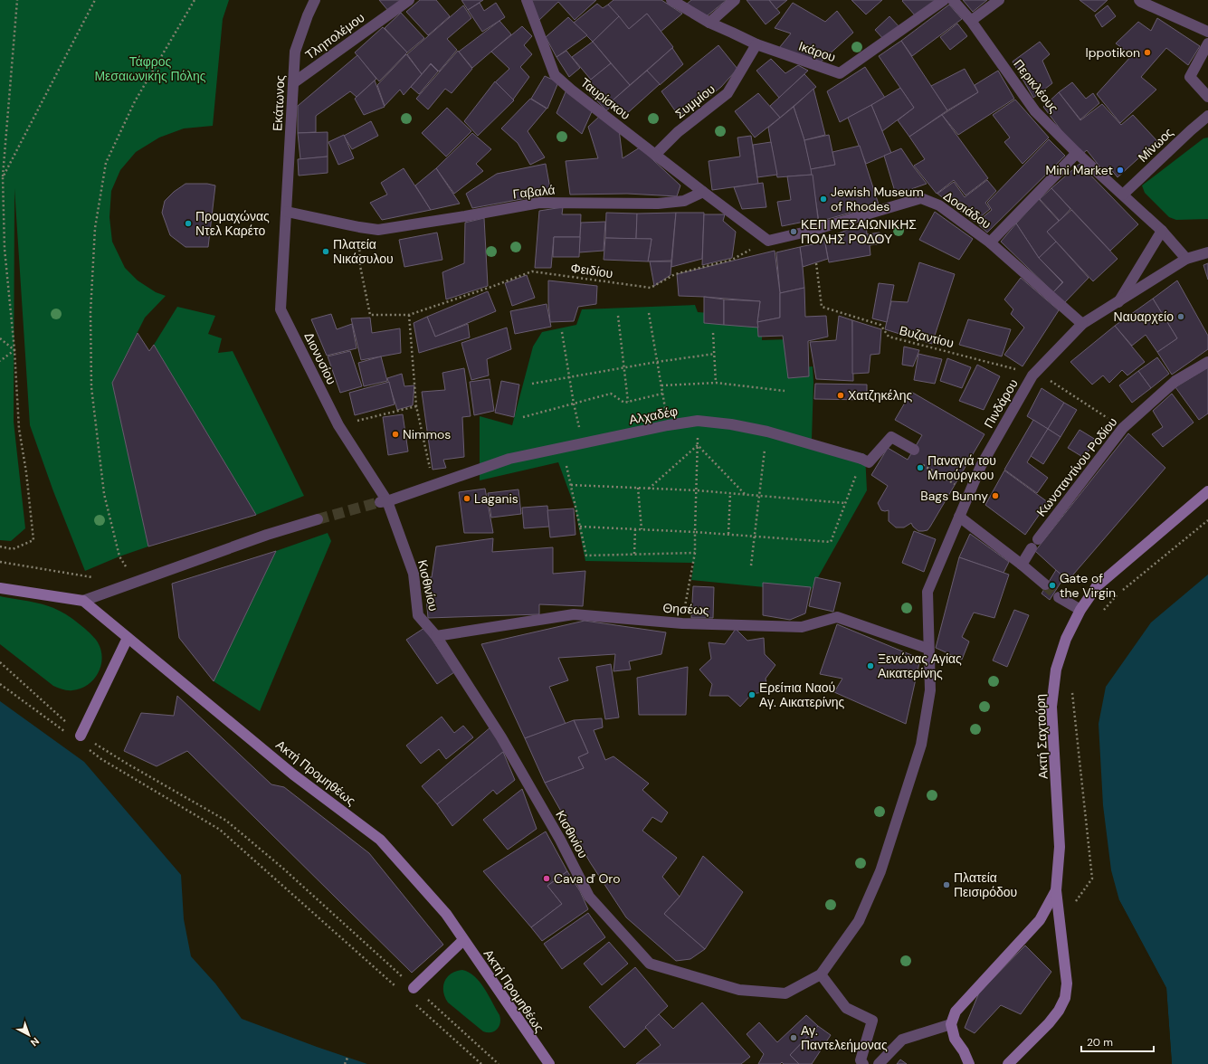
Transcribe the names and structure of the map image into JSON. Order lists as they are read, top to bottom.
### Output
{
  "streets": {
    "main road": ["Ακτή Σαχτούρη", "Ακτή Προμηθέως"],
    "street": [
      "Τληπολέμου",
      "Ικάρου",
      "Περικλέους",
      "Ταυρίσκου",
      "Συμμίου",
      "Εκάτωνος",
      "Μίνωος",
      "Γαβαλά",
      "Δοσιάδου",
      "Διονυσίου",
      "Πινδάρου",
      "Αλχαδέφ",
      "Κωνσταντίνου Ροδίου",
      "Κισθινίου",
      "Θησέως"
    ],
    "path": ["Φειδίου", "Βυζαντίου"]
  },
  "crossings": [
    ["Τληπολέμου", "Εκάτωνος"],
    ["Ικάρου", "Συμμίου"],
    ["Περικλέους", "Μίνωος"],
    ["Ταυρίσκου", "Συμμίου"],
    ["Ταυρίσκου", "Γαβαλά"],
    ["Εκάτωνος", "Γαβαλά"],
    ["Εκάτωνος", "Διονυσίου"],
    ["Γαβαλά", "Φειδίου"],
    ["Γαβαλά", "Διονυσίου"],
    ["Δοσιάδου", "Φειδίου"],
    ["Δοσιάδου", "Πινδάρου"],
    ["Βυζαντίου", "Πινδάρου"],
    ["Διονυσίου", "Αλχαδέφ"],
    ["Διονυσίου", "Κισθινίου"],
    ["Πινδάρου", "Κισθινίου"],
    ["Πινδάρου", "Θησέως"],
    ["Αλχαδέφ", "Κισθινίου"],
    ["Κισθινίου", "Θησέως"]
  ],
  "parks": ["Τάφρος Μεσαιωνικής Πόλης"],
  "places": [
    "Ippotikon",
    "Mini Market",
    "Jewish Museum of Rhodes",
    "Προμαχώνας Ντελ Καρέτο",
    "ΚΕΠ ΜΕΣΑΙΩΝΙΚΗΣ ΠΟΛΗΣ ΡΟΔΟΥ",
    "Πλατεία Νικάσυλου",
    "Ναυαρχείο",
    "Χατζηκέλης",
    "Nimmos",
    "Παναγιά του Μπούργκου",
    "Bags Bunny",
    "Laganis",
    "Gate of the Virgin",
    "Ξενώνας Αγίας Αικατερίνης",
    "Ερείπια Ναού Αγ. Αικατερίνης",
    "Cava ď Oro",
    "Πλατεία Πεισιρόδου",
    "Αγ. Παντελεήμονας"
  ],
  "scale_bar": "20 m",
  "north": "bottom right"
}
